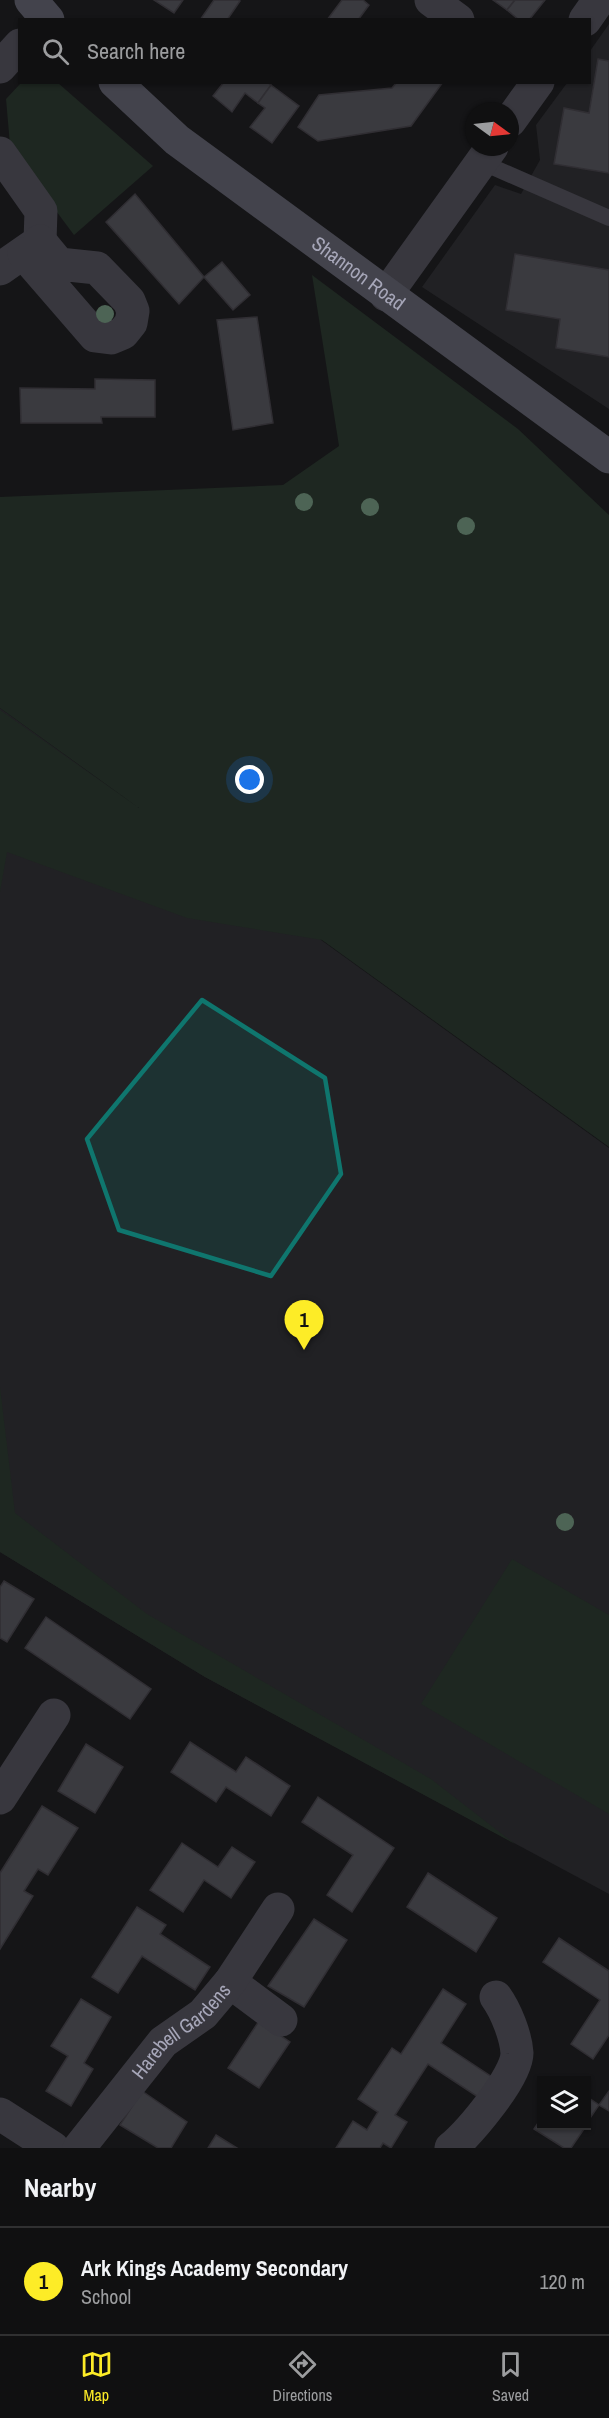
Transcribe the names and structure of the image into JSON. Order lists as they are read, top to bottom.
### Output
{
  "streets": {
    "street": ["Shannon Road", "Harebell Gardens"]
  },
  "north": "right",
  "page": {
    "search": "Search here",
    "pins": "1",
    "heading": "Nearby",
    "list": [
      {
        "mark": "1",
        "name": "Ark Kings Academy Secondary",
        "note": "School",
        "value": "120 m"
      }
    ],
    "nav": ["Map", "Directions", "Saved"]
  }
}
